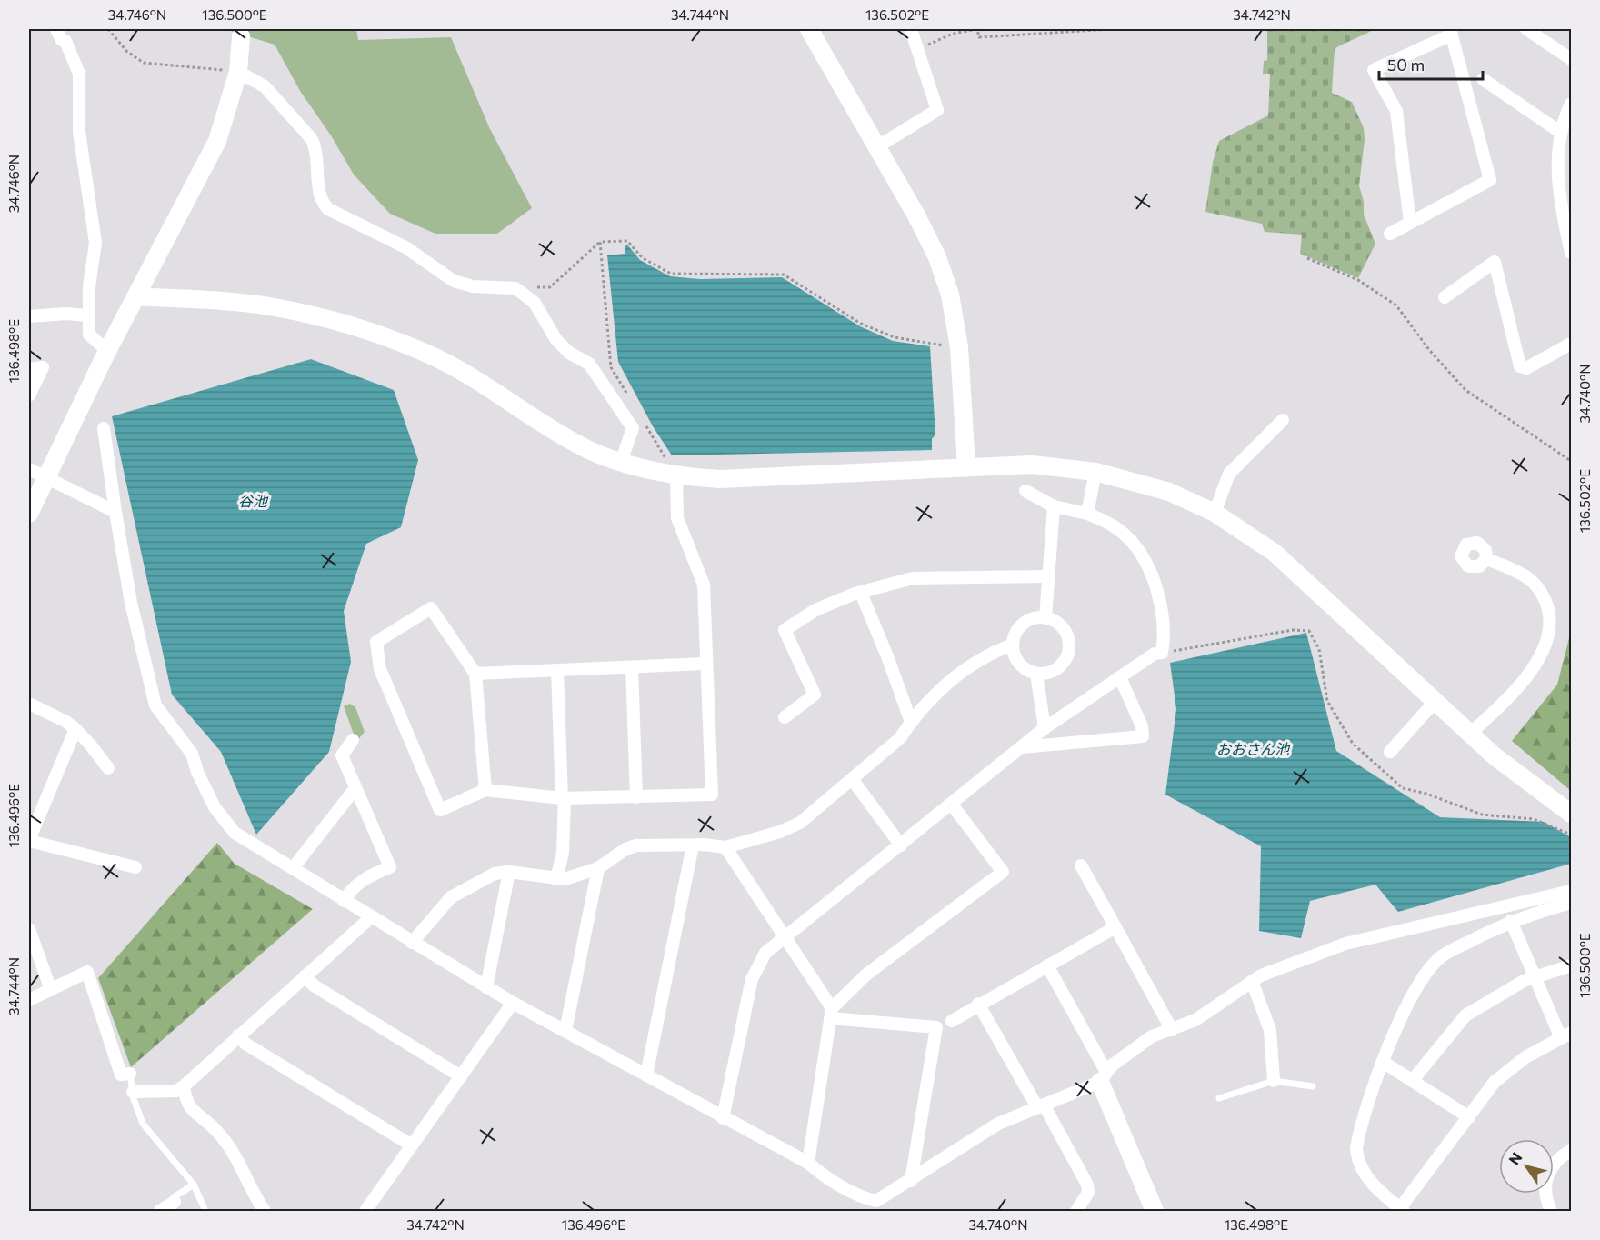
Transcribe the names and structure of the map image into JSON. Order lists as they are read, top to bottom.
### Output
{
  "water": ["谷池", "おおさん池"],
  "scale_bar": "50 m",
  "north": "top left",
  "coordinates": [
    "34.746°N",
    "136.500°E",
    "34.744°N",
    "136.502°E",
    "34.742°N",
    "136.498°E",
    "34.740°N",
    "136.496°E"
  ]
}
